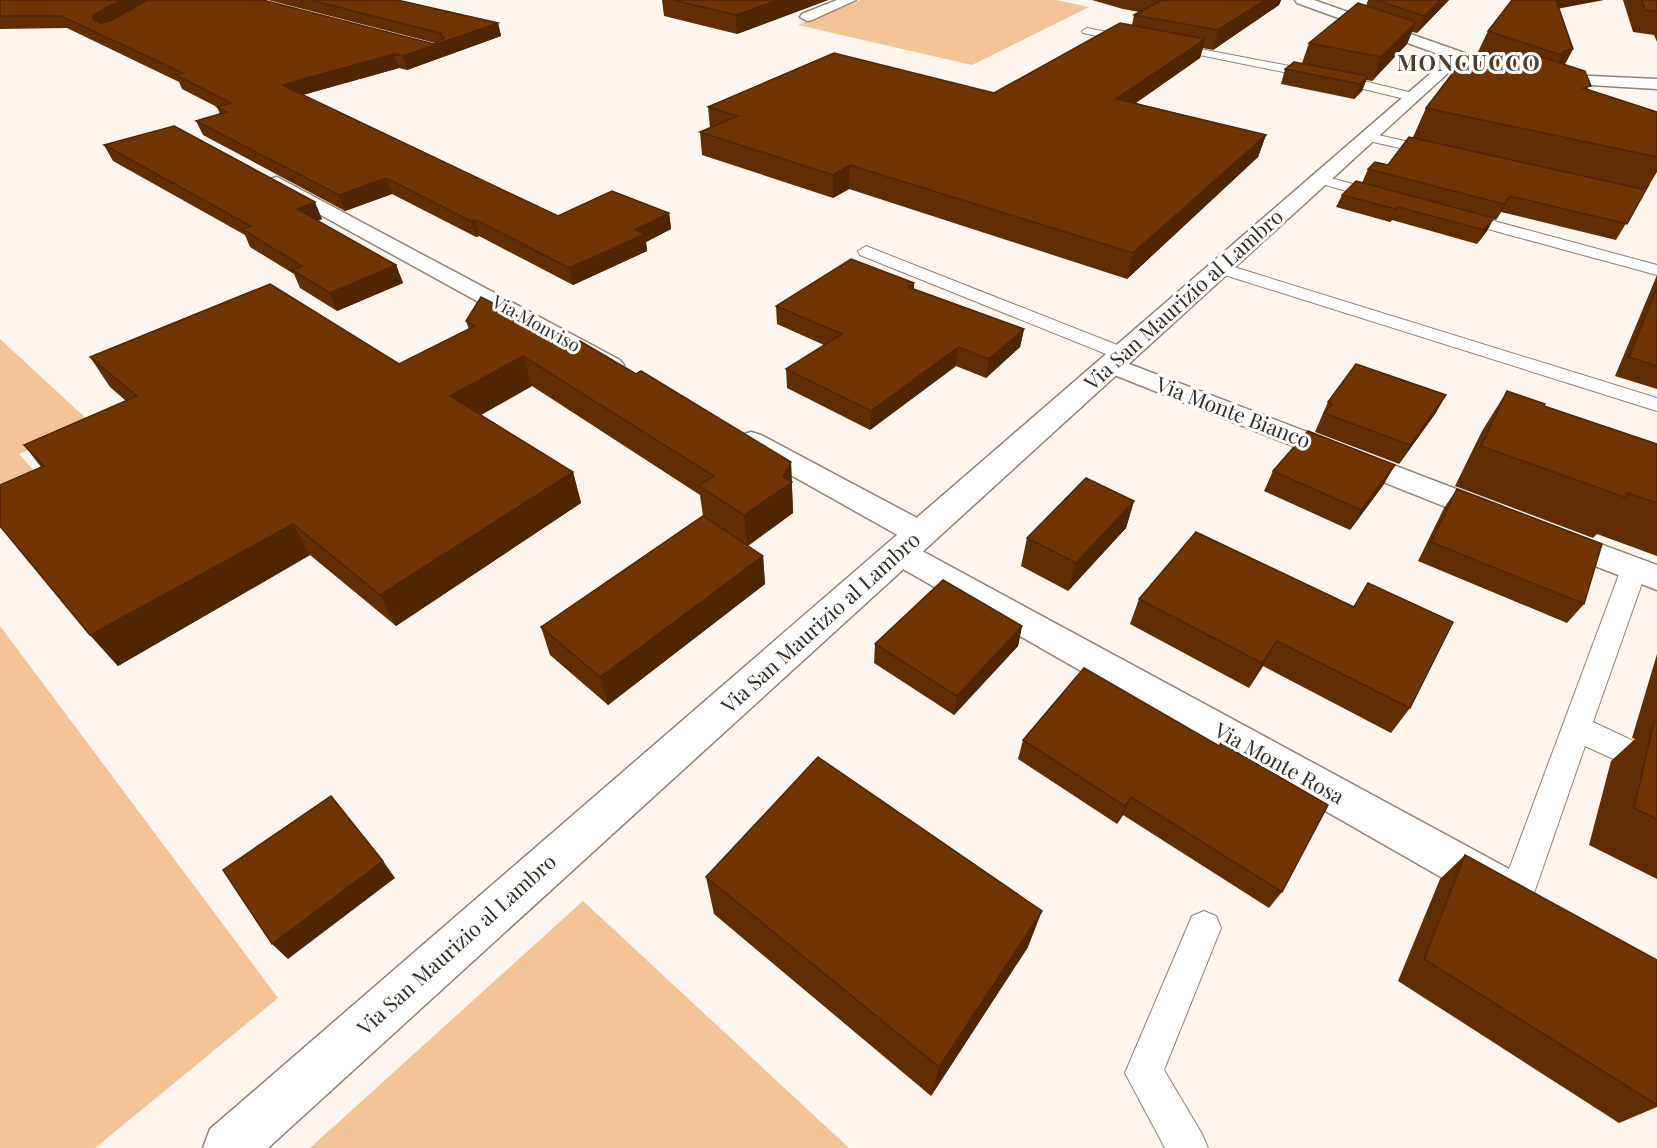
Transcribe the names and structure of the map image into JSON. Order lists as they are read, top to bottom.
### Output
{
  "streets": {
    "main road": [
      "Via San Maurizio al Lambro",
      "Via Monviso",
      "Via Monte Bianco",
      "Via Monte Rosa"
    ]
  },
  "crossings": [
    ["Via San Maurizio al Lambro", "Via Monte Bianco"],
    ["Via San Maurizio al Lambro", "Via Monte Rosa"]
  ],
  "districts": ["MONCUCCO"]
}
